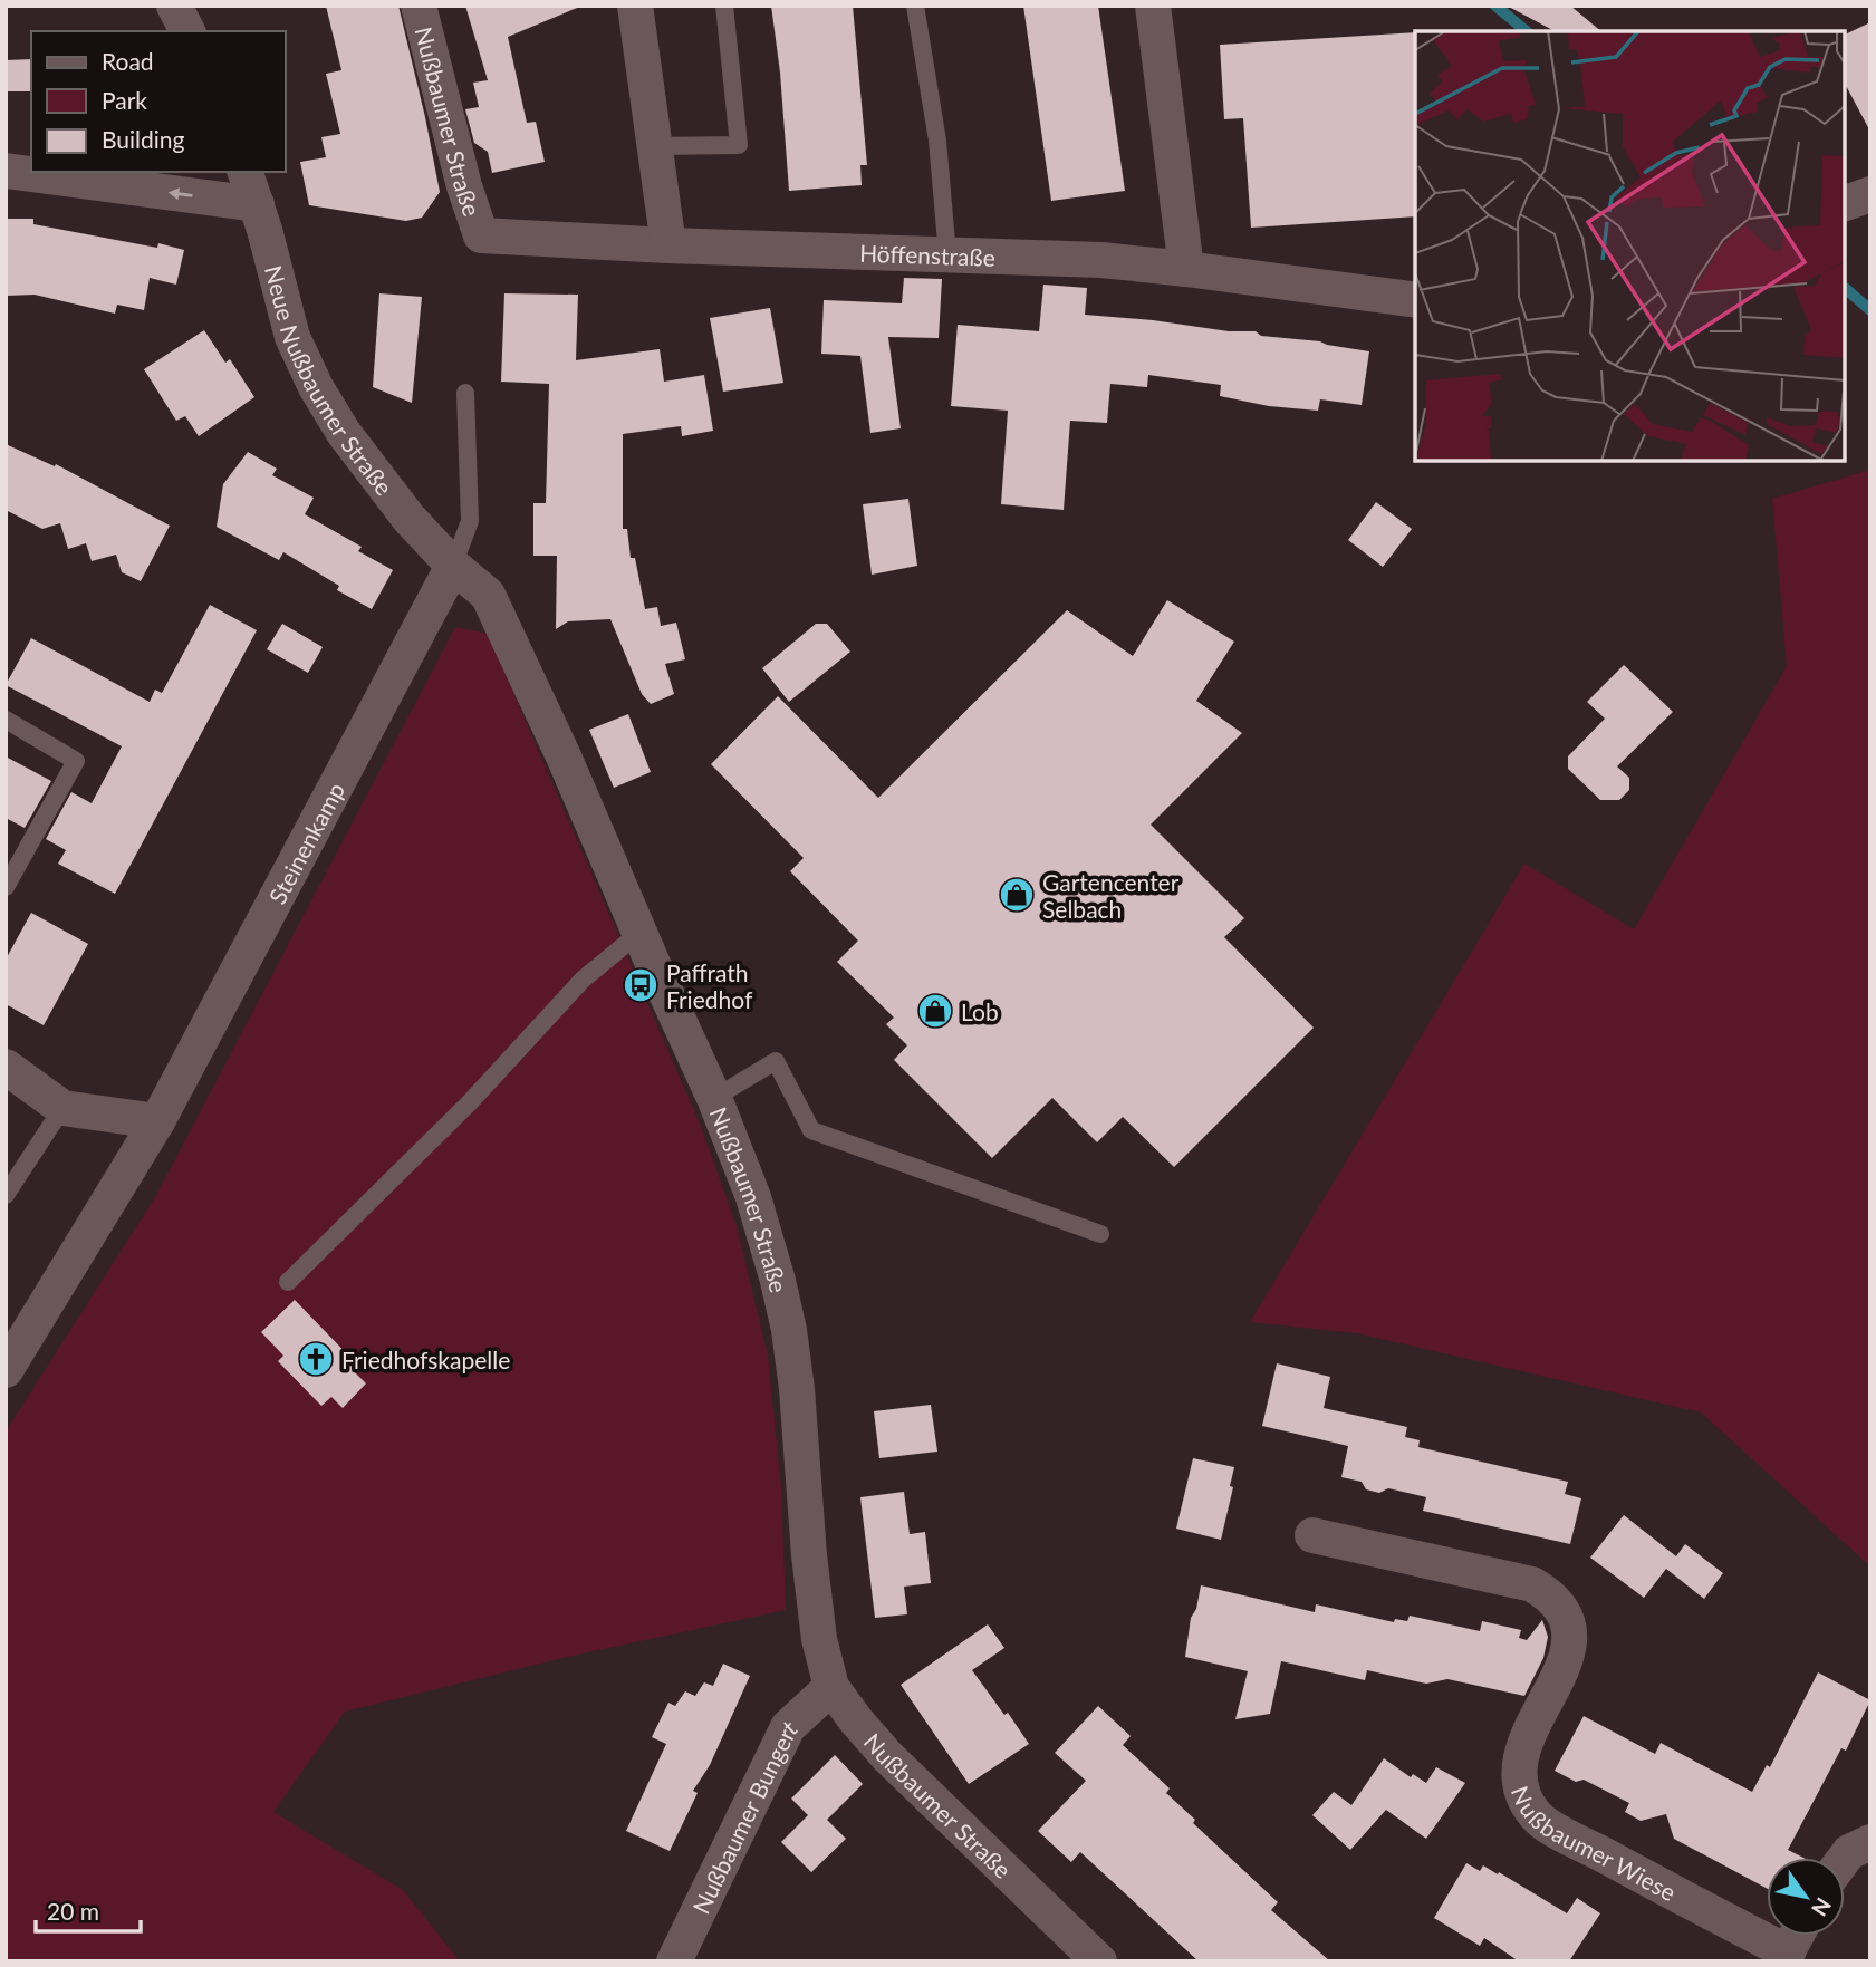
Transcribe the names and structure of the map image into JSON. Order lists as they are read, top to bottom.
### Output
{
  "streets": {
    "street": [
      "Nußbaumer Straße",
      "Höffenstraße",
      "Neue Nußbaumer Straße",
      "Steinenkamp",
      "Nußbaumer Bungert",
      "Nußbaumer Wiese"
    ]
  },
  "crossings": [
    ["Nußbaumer Straße", "Höffenstraße"],
    ["Nußbaumer Straße", "Neue Nußbaumer Straße"],
    ["Nußbaumer Straße", "Steinenkamp"],
    ["Nußbaumer Straße", "Nußbaumer Bungert"],
    ["Neue Nußbaumer Straße", "Steinenkamp"]
  ],
  "places": {
    "shop": ["Gartencenter Selbach", "Lob"],
    "bus stop": ["Paffrath Friedhof"],
    "church": ["Friedhofskapelle"]
  },
  "legend": ["Road", "Park", "Building"],
  "scale_bar": "20 m",
  "north": "bottom right"
}
